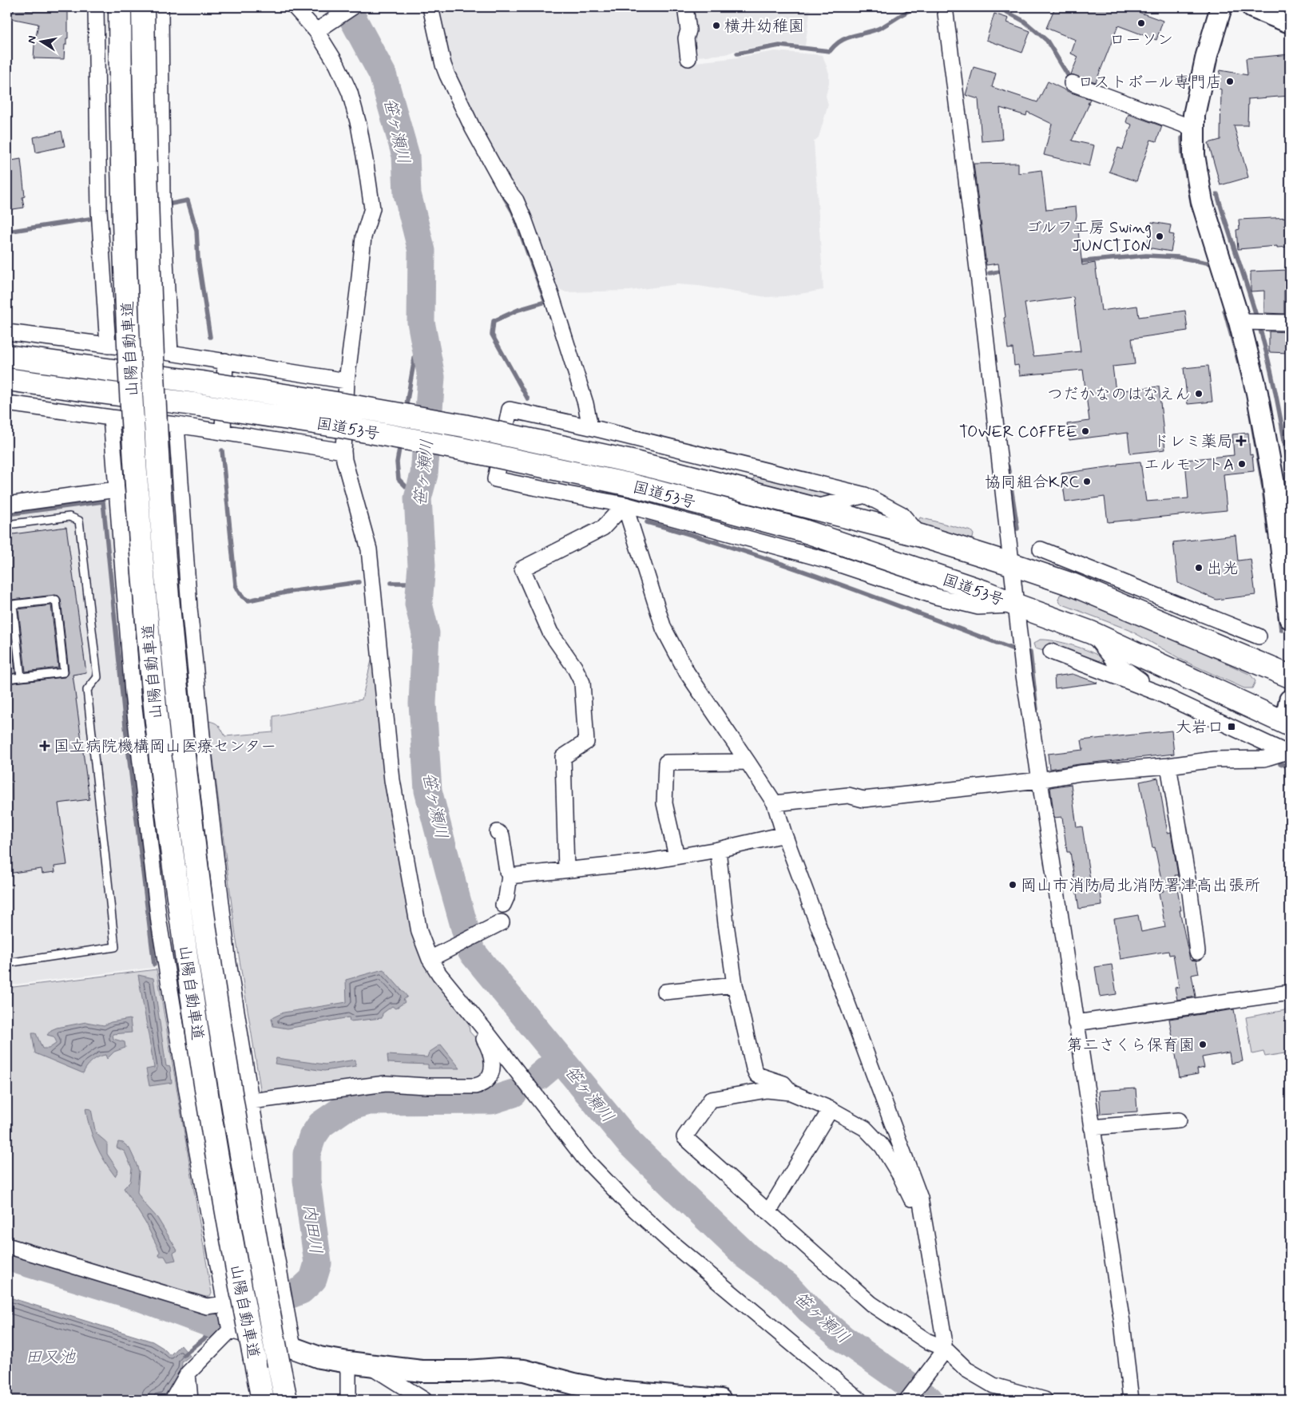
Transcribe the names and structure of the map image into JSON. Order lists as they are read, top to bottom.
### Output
{
  "streets": {
    "highway": ["山陽自動車道", "国道53号"]
  },
  "water": ["笹ヶ瀬川", "内田川", "田又池"],
  "places": {
    "other": [
      "ローソン",
      "横井幼稚園",
      "ロストボール専門店",
      "ゴルフ工房 Swing JUNCTION",
      "つだかなのはなえん",
      "TOWER COFFEE",
      "エルモントA",
      "協同組合KRC",
      "出光",
      "岡山市消防局北消防署津高出張所",
      "第二さくら保育園"
    ],
    "health": ["ドレミ薬局", "国立病院機構岡山医療センター"],
    "transit": ["大岩口"]
  },
  "north": "left"
}
